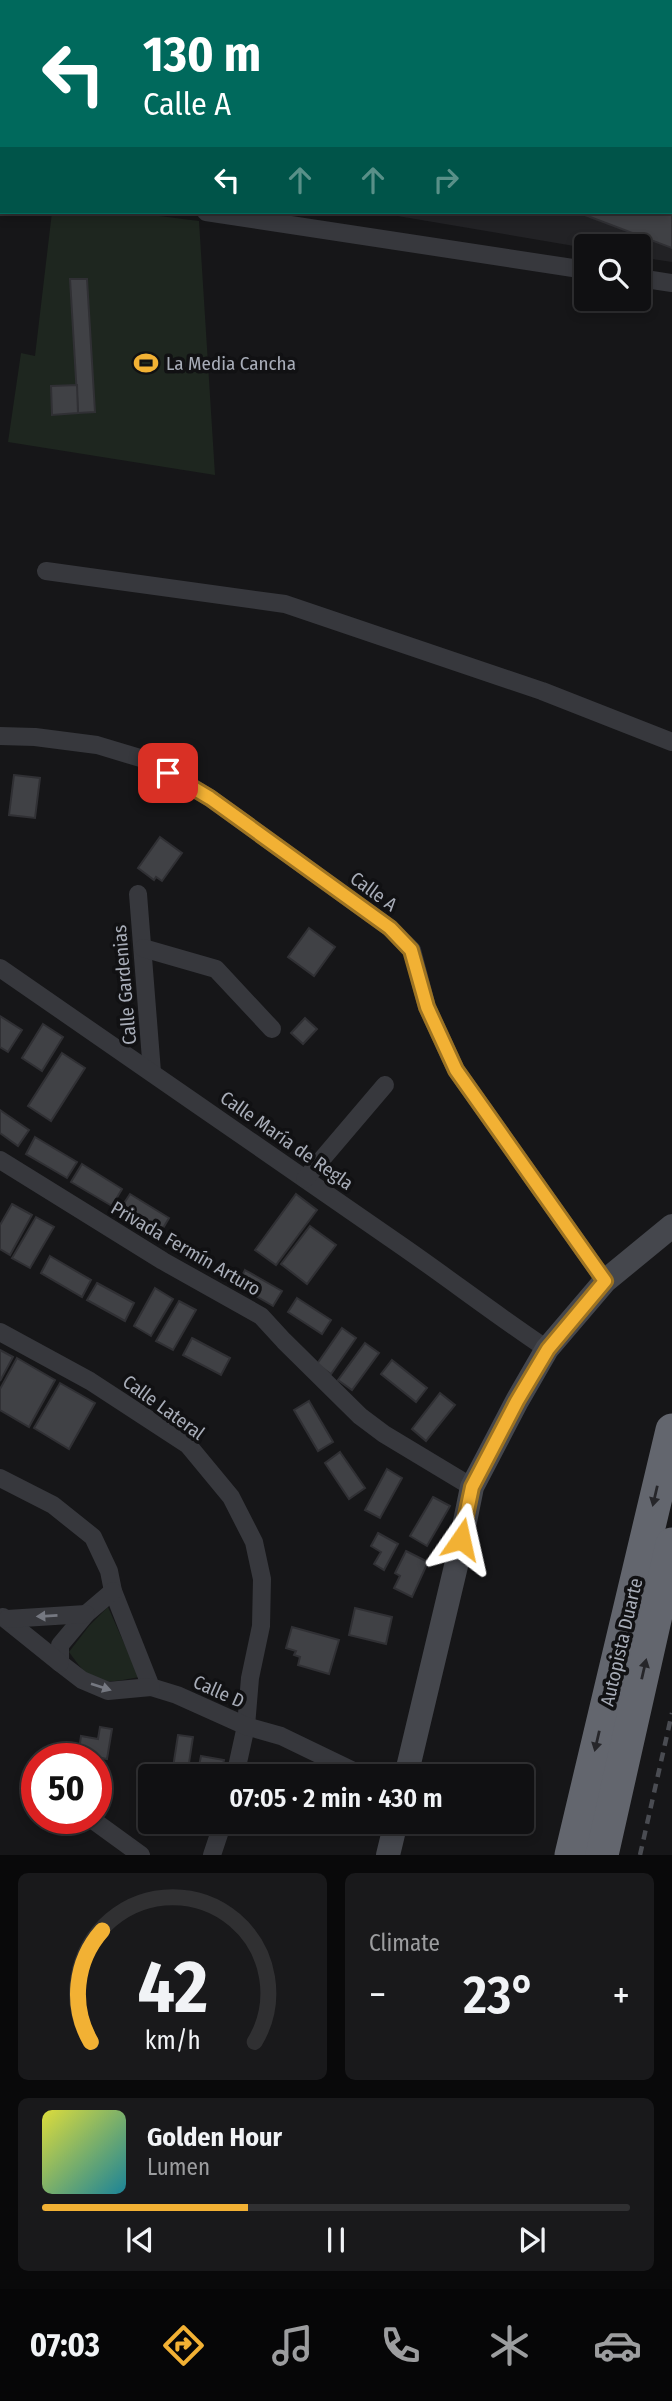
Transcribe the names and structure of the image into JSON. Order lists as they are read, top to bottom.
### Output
{
  "streets": {
    "highway": ["Autopista Duarte"],
    "street": [
      "Calle A",
      "Calle Gardenias",
      "Calle María de Regla",
      "Privada Fermín Arturo",
      "Calle Lateral",
      "Calle D"
    ]
  },
  "crossings": [
    ["Calle Gardenias", "Calle María de Regla"],
    ["Calle Lateral", "Calle D"]
  ],
  "places": {
    "sports": ["La Media Cancha"]
  },
  "page": {
    "turn": ["130 m", "Calle A"],
    "limit": "50",
    "trip": "07:05 · 2 min · 430 m",
    "tile": "Climate",
    "heat": ["−", "23°", "+"],
    "song": ["Golden Hour", "Lumen"],
    "tabs": "07:03",
    "gauge": ["42", "km/h"]
  }
}
